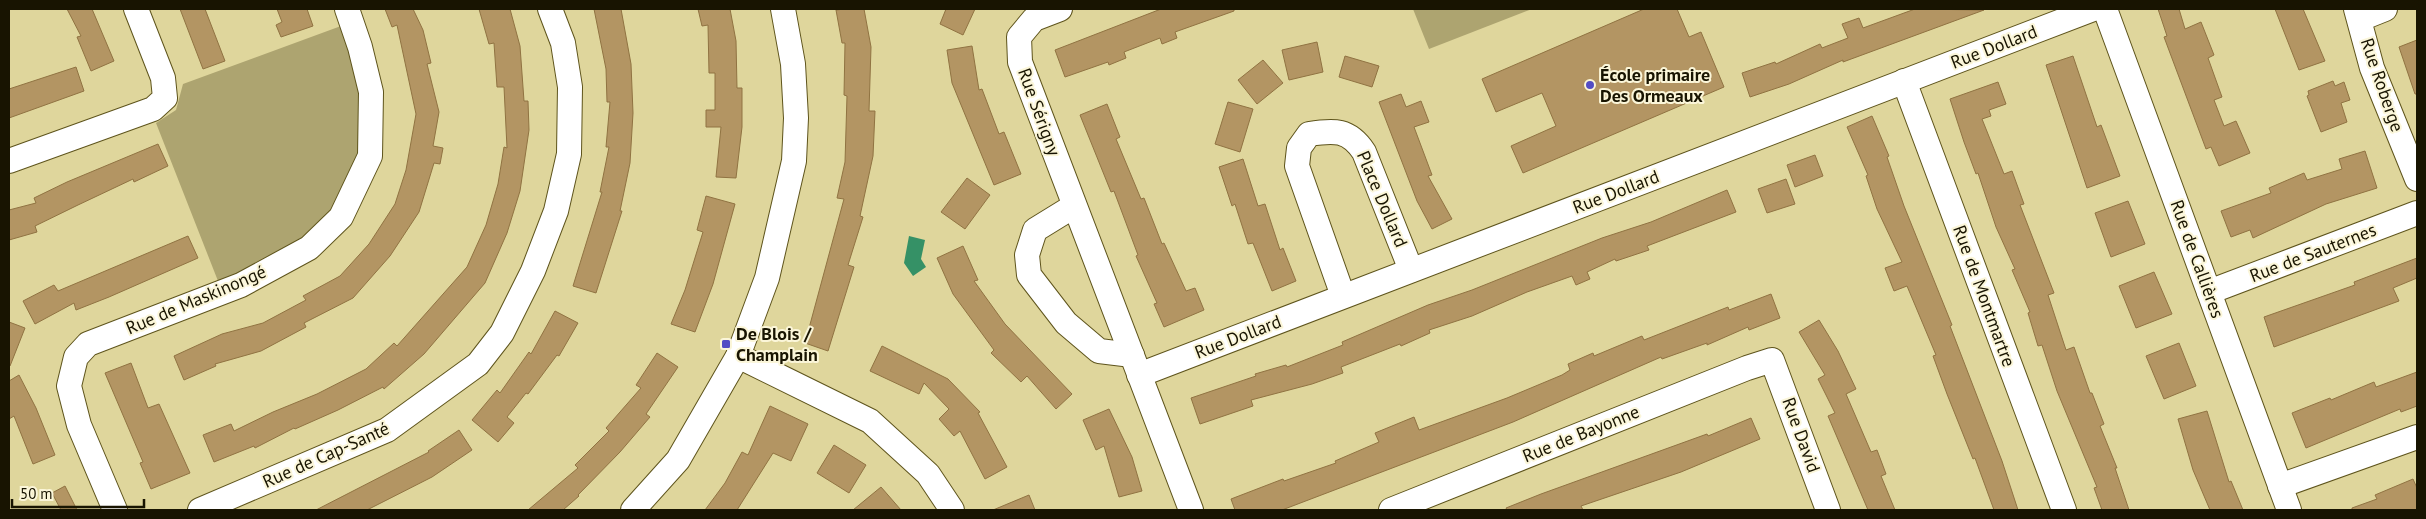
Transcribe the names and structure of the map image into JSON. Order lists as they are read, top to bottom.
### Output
{
  "streets": {
    "street": [
      "Rue Dollard",
      "Rue Roberge",
      "Rue Sérigny",
      "Place Dollard",
      "Rue de Sauternes",
      "Rue de Callières",
      "Rue de Montmartre",
      "Rue de Maskinongé",
      "Rue de Bayonne",
      "Rue David",
      "Rue de Cap-Santé"
    ]
  },
  "crossings": [
    ["Rue Dollard", "Rue Sérigny"],
    ["Rue Dollard", "Place Dollard"],
    ["Rue Dollard", "Rue de Montmartre"],
    ["Rue de Sauternes", "Rue de Callières"],
    ["Rue de Bayonne", "Rue David"]
  ],
  "places": {
    "other": ["École primaire Des Ormeaux"],
    "transit": ["De Blois / Champlain"]
  },
  "scale_bar": "50 m"
}
